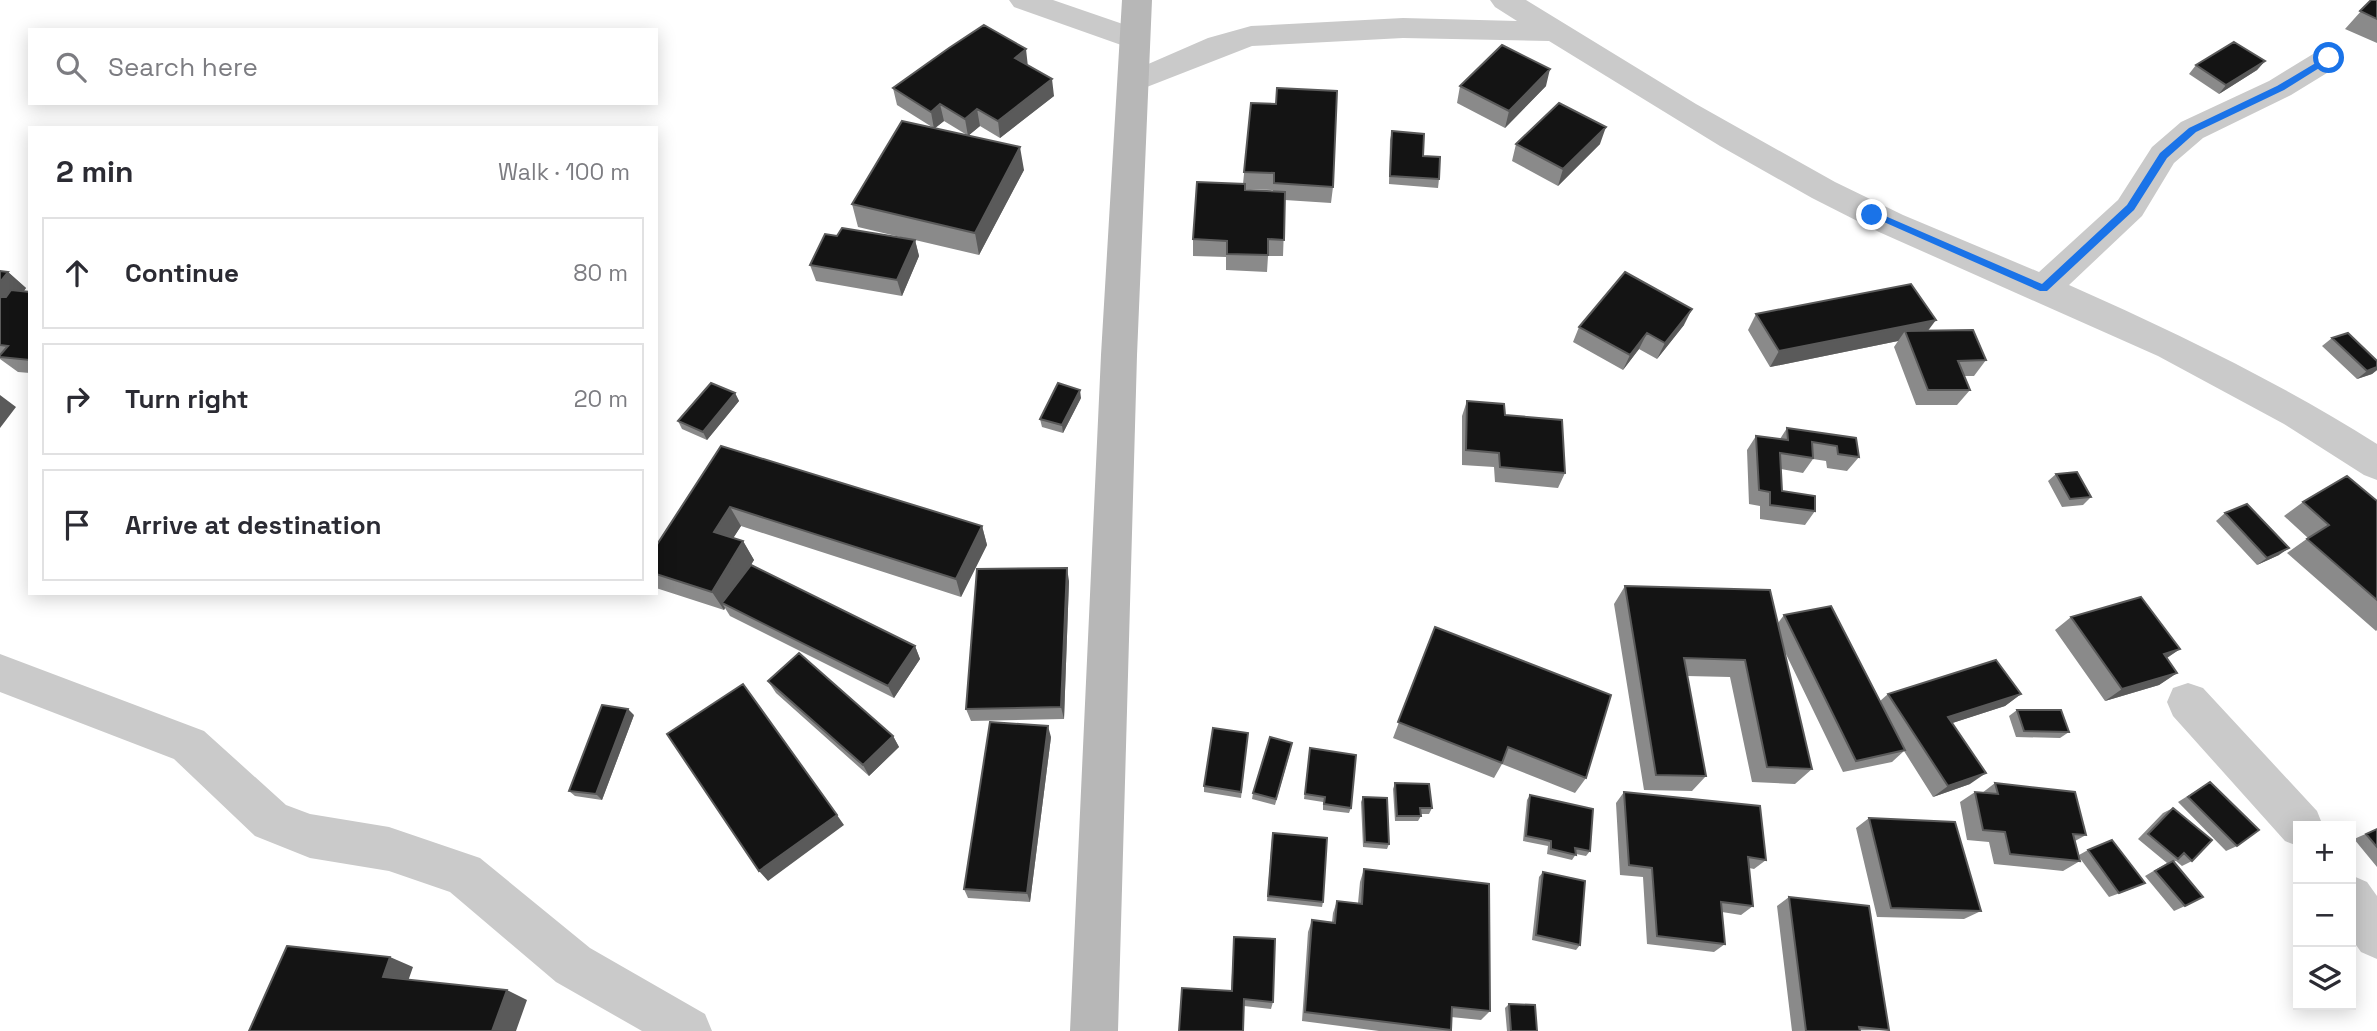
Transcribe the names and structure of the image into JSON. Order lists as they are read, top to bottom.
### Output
{
  "page": {
    "search": "Search here",
    "heading": ["2 min", "Walk · 100 m"],
    "list": [
      ["Continue", "80 m"],
      ["Turn right", "20 m"],
      "Arrive at destination"
    ],
    "map_buttons": ["+", "−"]
  }
}
